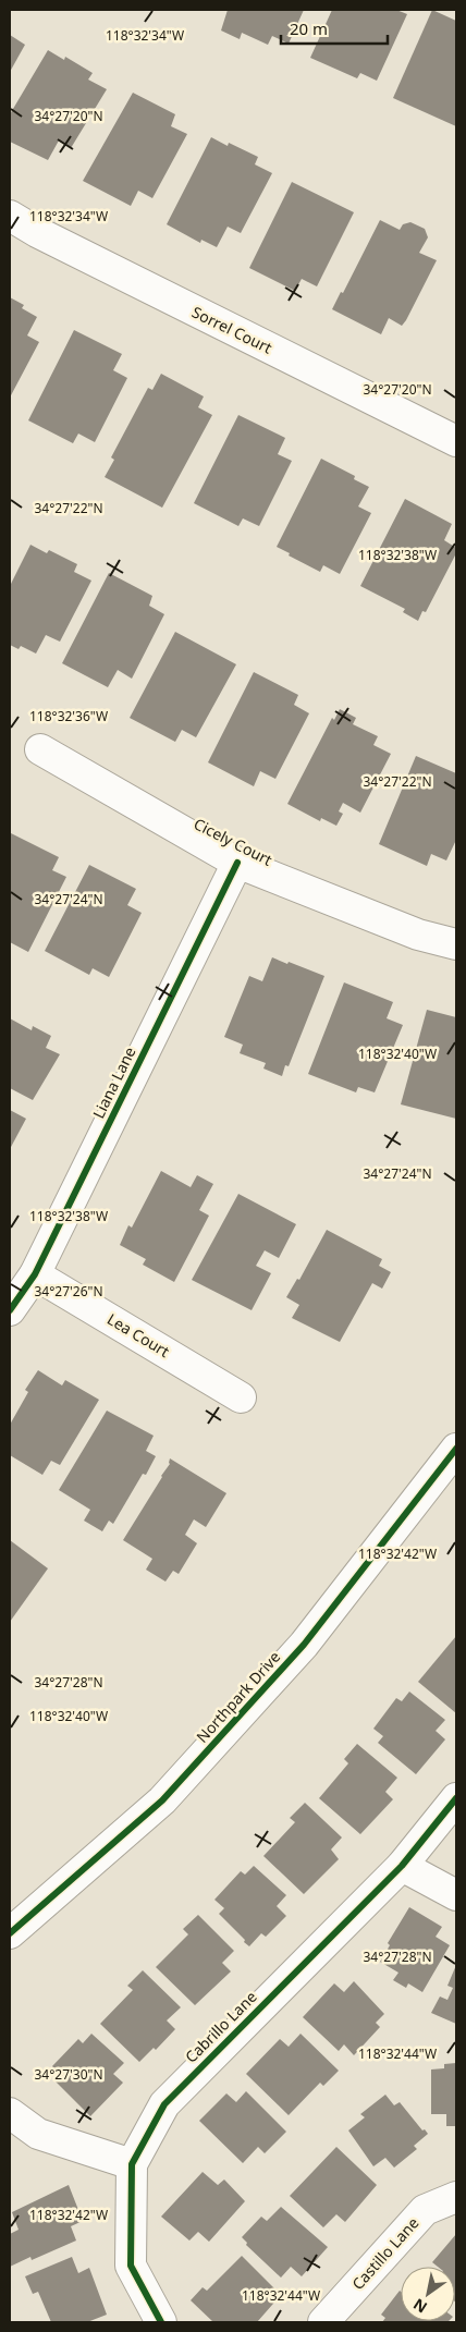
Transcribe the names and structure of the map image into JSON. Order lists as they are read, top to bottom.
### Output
{
  "streets": {
    "street": [
      "Sorrel Court",
      "Cicely Court",
      "Liana Lane",
      "Lea Court",
      "Northpark Drive",
      "Cabrillo Lane",
      "Castillo Lane"
    ]
  },
  "crossings": [
    ["Cicely Court", "Liana Lane"],
    ["Liana Lane", "Lea Court"]
  ],
  "scale_bar": "20 m",
  "north": "bottom left",
  "coordinates": [
    "118°32'34\"W",
    "34°27'20\"N",
    "34°27'22\"N",
    "118°32'38\"W",
    "118°32'36\"W",
    "34°27'24\"N",
    "118°32'40\"W",
    "34°27'26\"N",
    "118°32'42\"W",
    "34°27'28\"N",
    "118°32'44\"W",
    "34°27'30\"N"
  ]
}
